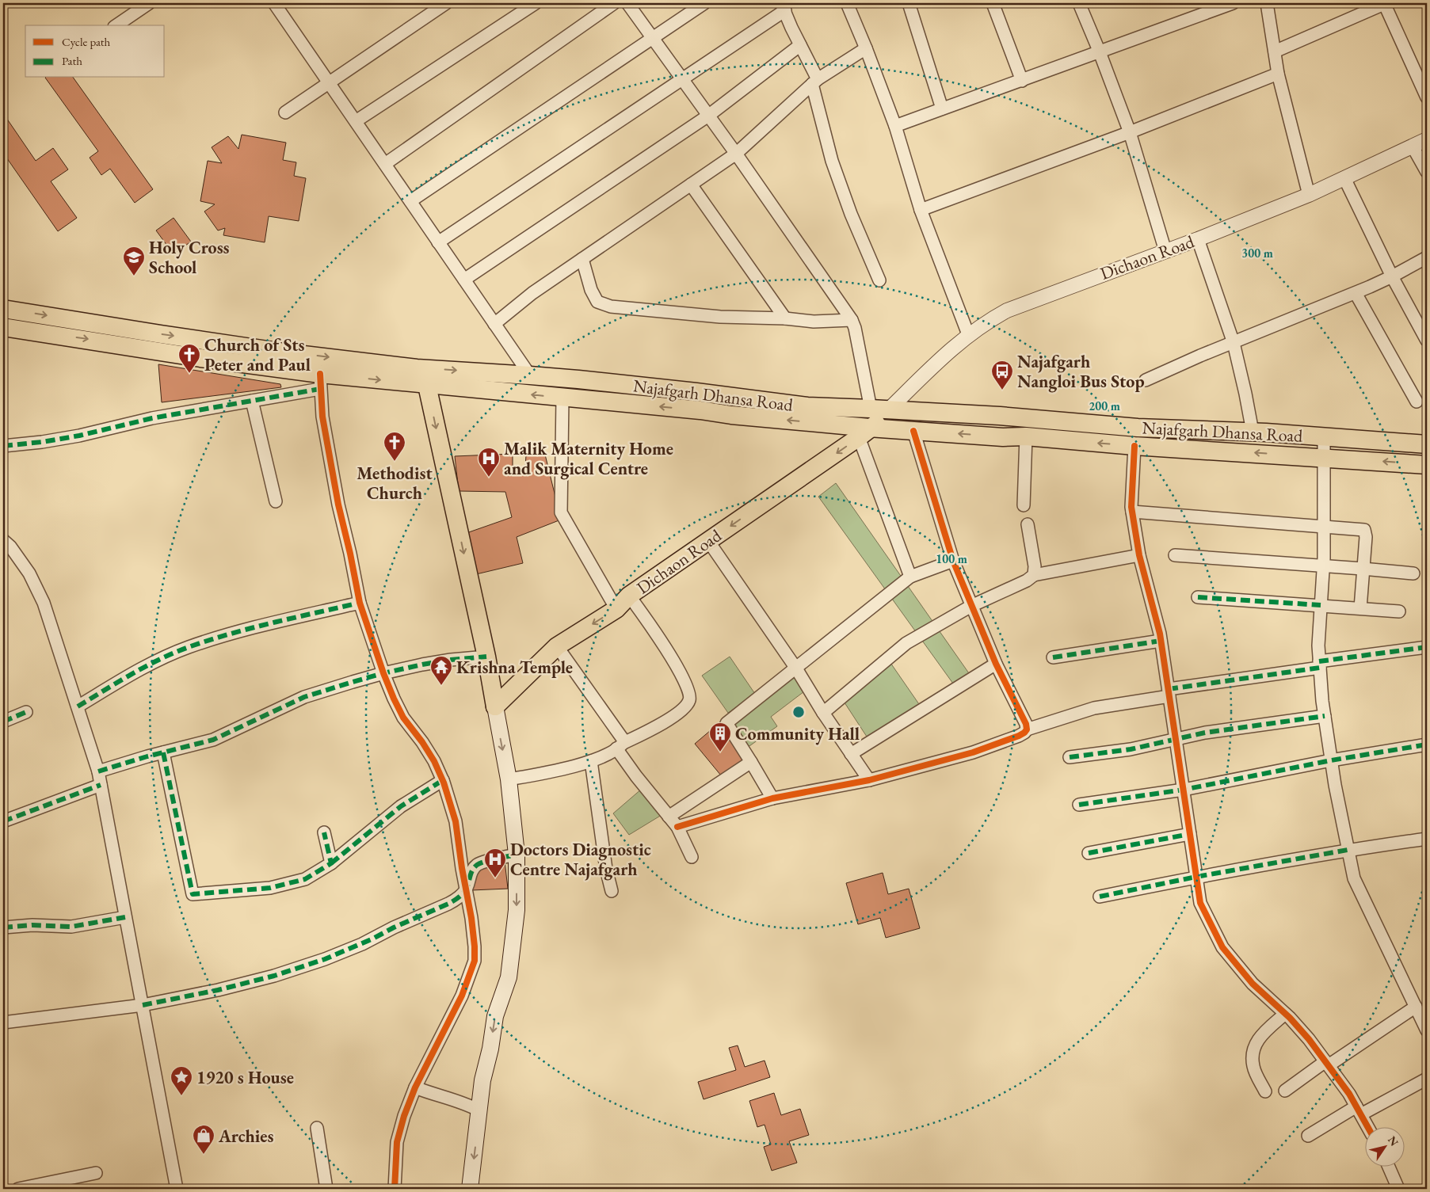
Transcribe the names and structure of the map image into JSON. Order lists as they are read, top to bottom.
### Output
{
  "streets": {
    "main road": ["Dichaon Road", "Najafgarh Dhansa Road"]
  },
  "crossings": [
    ["Dichaon Road", "Najafgarh Dhansa Road"]
  ],
  "places": {
    "school or university": ["Holy Cross School"],
    "church": ["Church of Sts Peter and Paul", "Methodist Church"],
    "bus stop": ["Najafgarh Nangloi Bus Stop"],
    "hospital": ["Malik Maternity Home and Surgical Centre", "Doctors Diagnostic Centre Najafgarh"],
    "temple": ["Krishna Temple"],
    "building": ["Community Hall"],
    "place": ["1920 s House"],
    "shop": ["Archies"]
  },
  "legend": ["Cycle path", "Path"],
  "north": "top right",
  "rings": ["300 m", "200 m", "100 m"]
}
